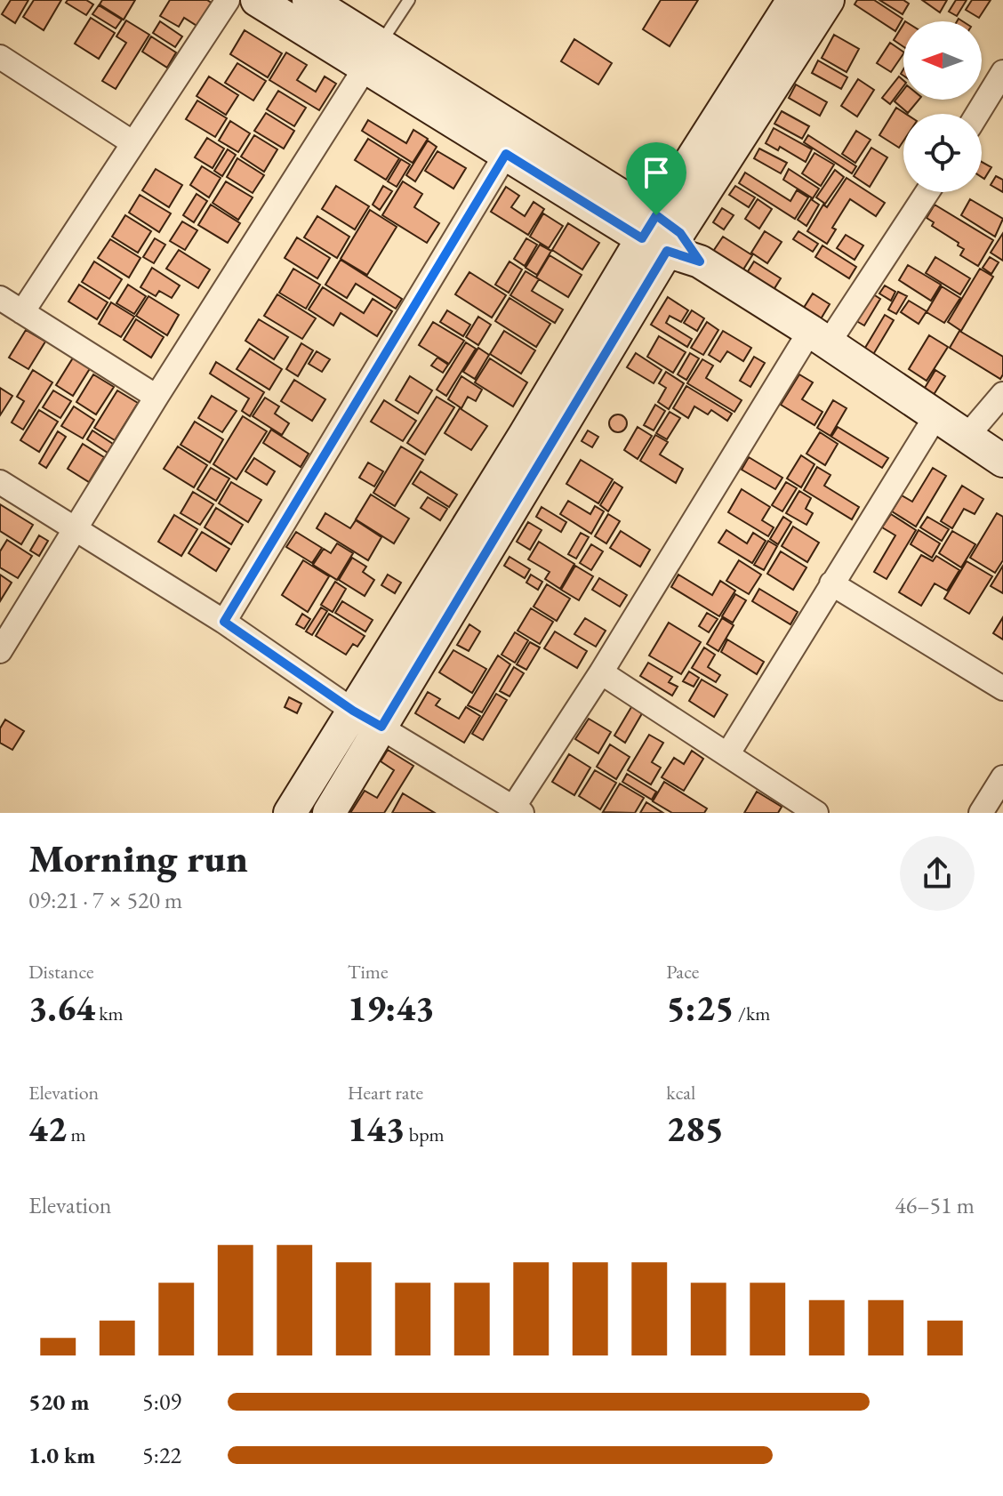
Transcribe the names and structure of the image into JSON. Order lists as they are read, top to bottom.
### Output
{
  "north": "left",
  "page": {
    "heading": ["Morning run", "09:21 · 7 × 520 m"],
    "stats": [
      ["Distance", "3.64 km"],
      ["Time", "19:43"],
      ["Pace", "5:25 /km"],
      ["Elevation", "42 m"],
      ["Heart rate", "143 bpm"],
      ["kcal", "285"]
    ],
    "chart": ["Elevation", "46–51 m"],
    "list": [
      {
        "name": "520 m",
        "note": "5:09"
      },
      {
        "name": "1.0 km",
        "note": "5:22"
      }
    ]
  }
}
